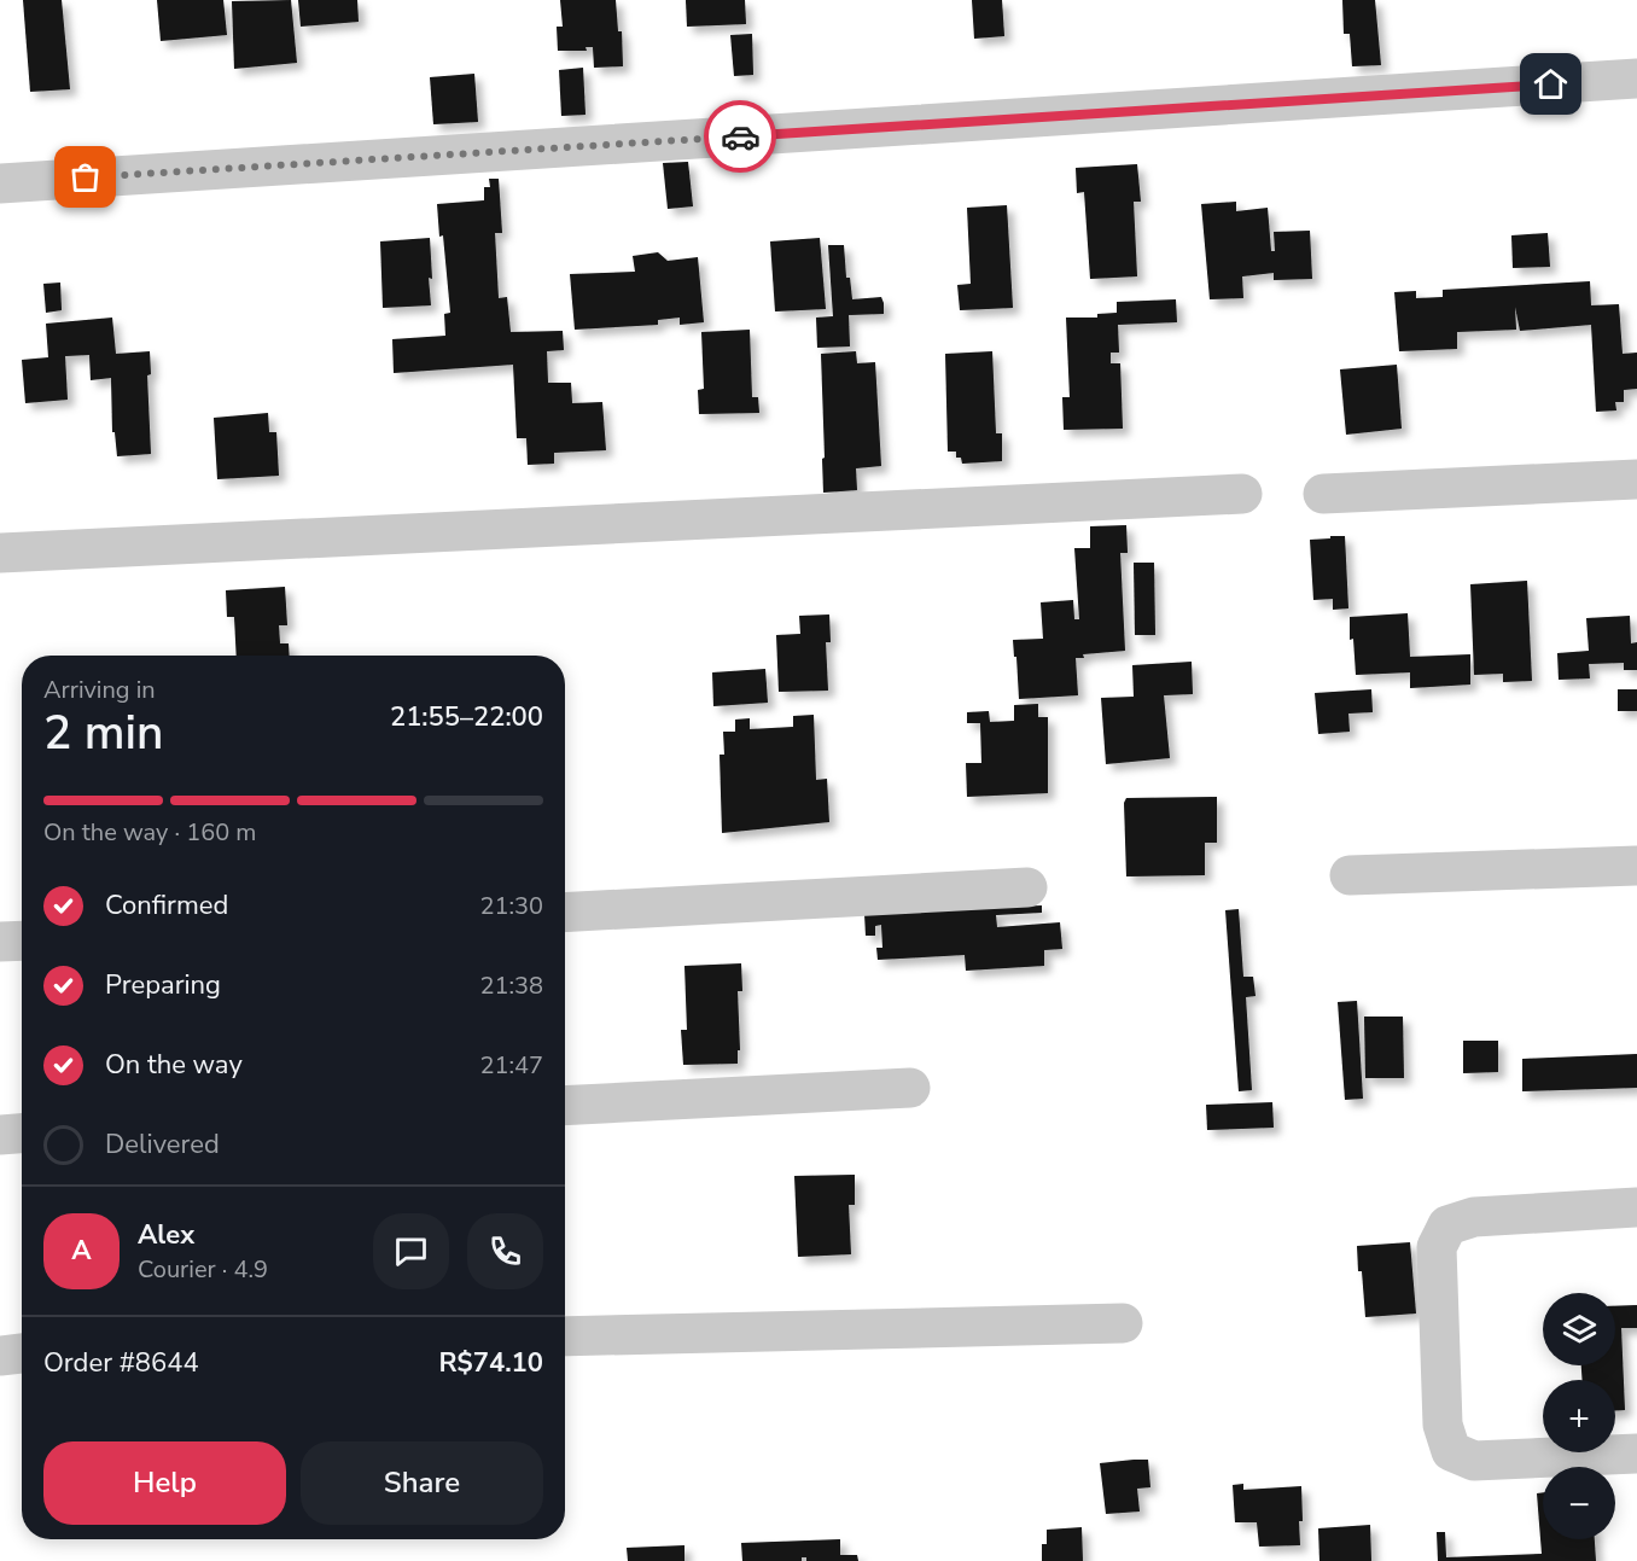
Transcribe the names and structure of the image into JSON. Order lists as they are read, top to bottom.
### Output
{
  "page": {
    "heading": ["2 min", "Arriving in", "21:55–22:00"],
    "panel": [
      "Alex",
      "Courier · 4.9",
      "Order #8644",
      "R$74.10"
    ],
    "bar": "On the way · 160 m",
    "list": [
      ["Confirmed", "21:30"],
      ["Preparing", "21:38"],
      ["On the way", "21:47"],
      "Delivered"
    ],
    "round": "A",
    "map_buttons": ["+", "−"],
    "buttons": ["Help", "Share"]
  }
}
